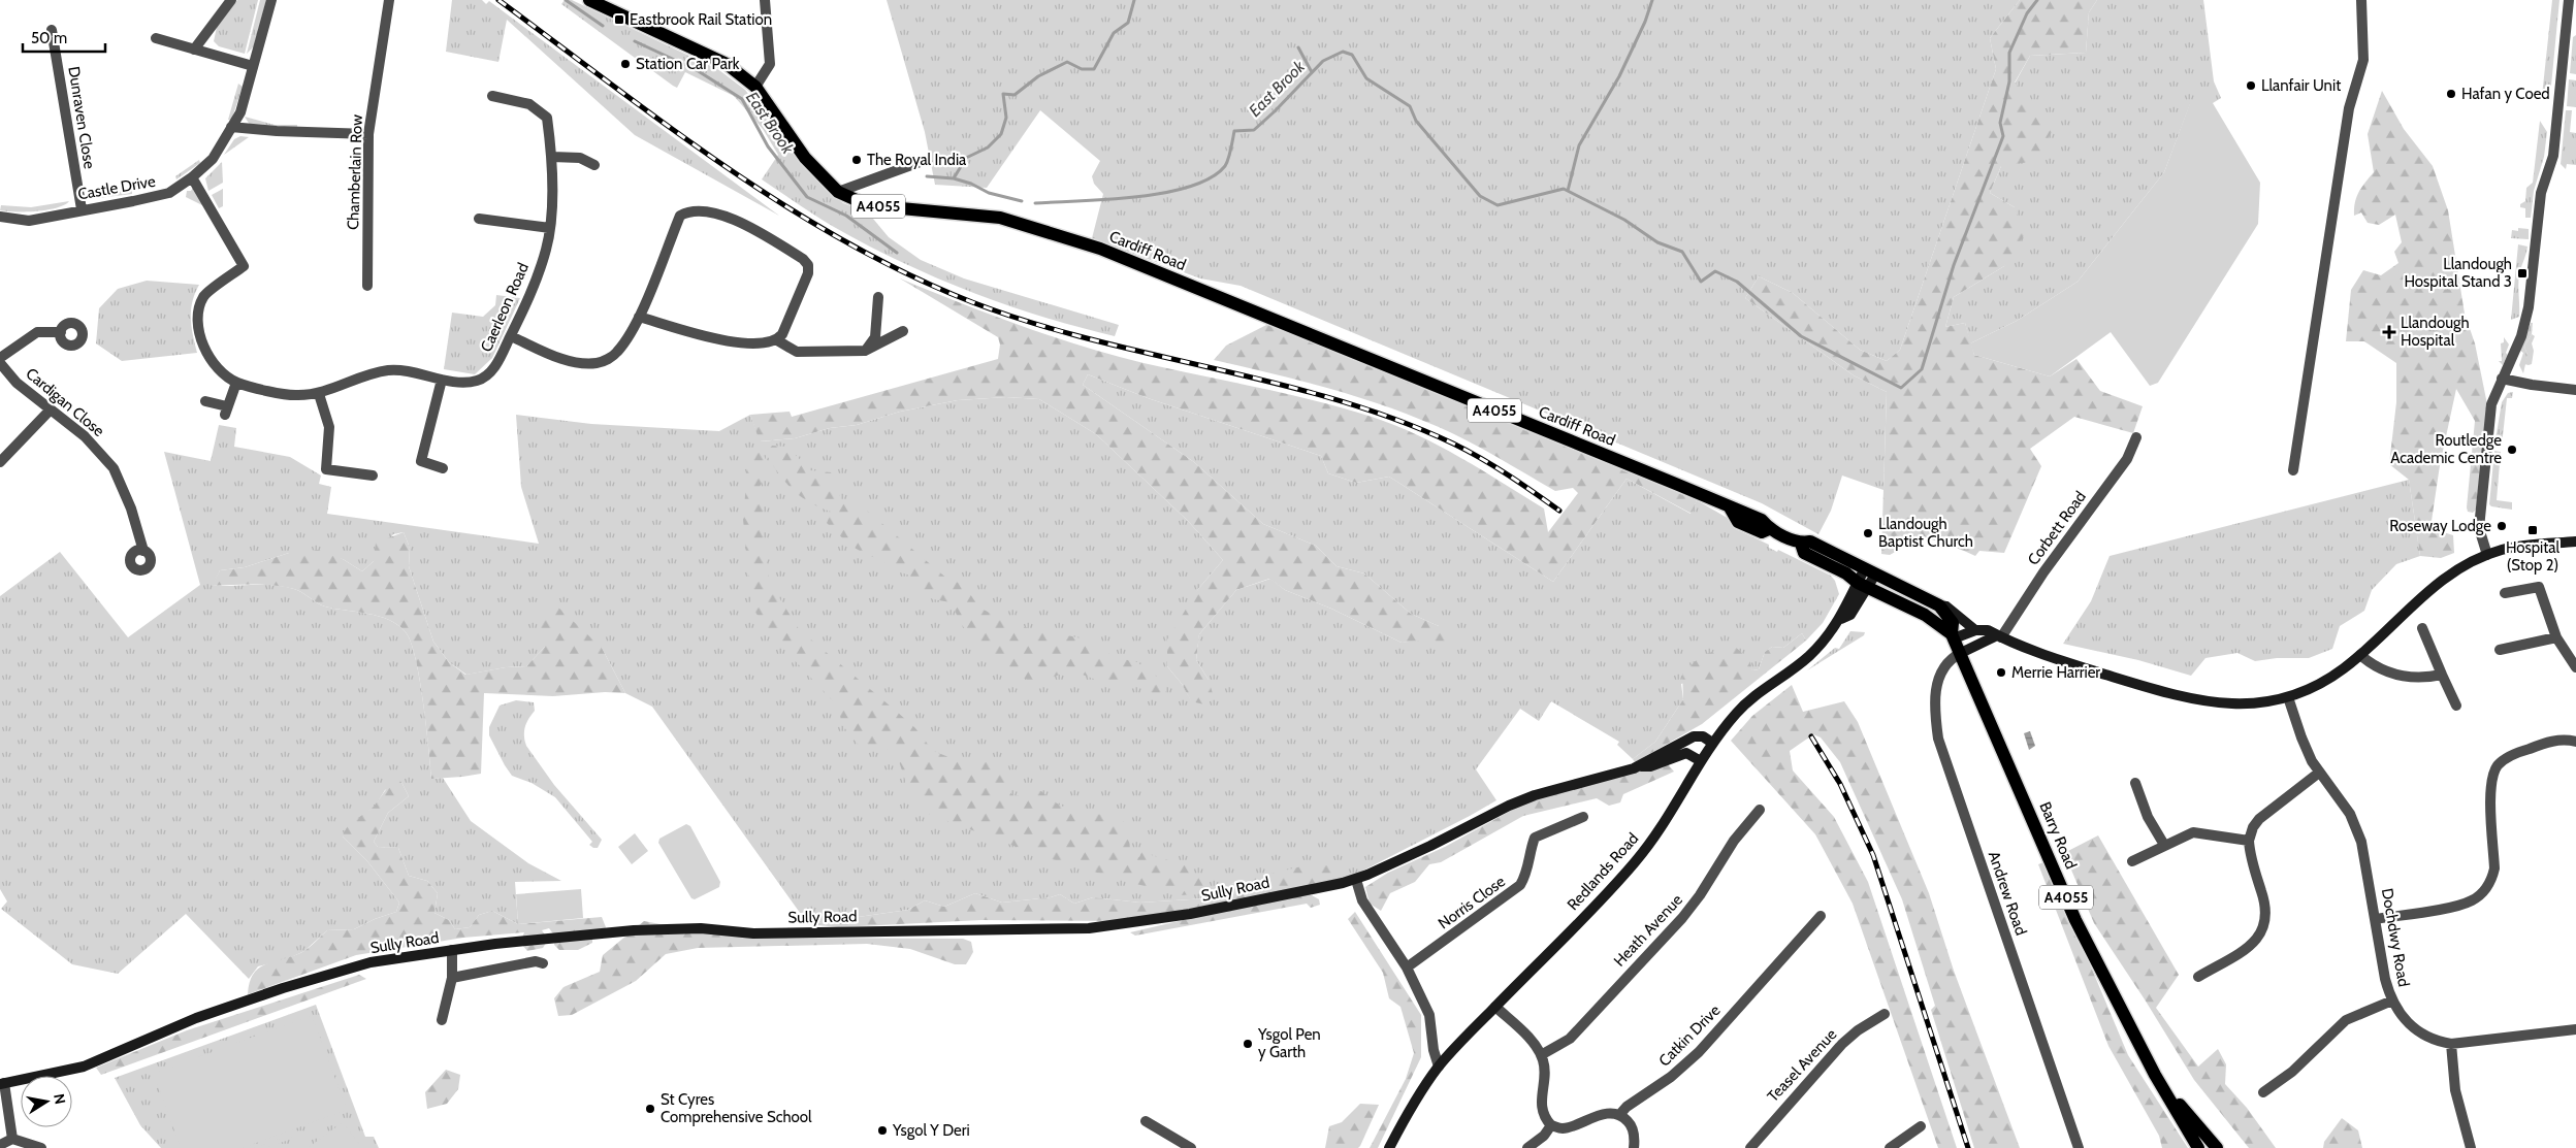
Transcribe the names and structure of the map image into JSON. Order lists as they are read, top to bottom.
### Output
{
  "streets": {
    "main road": ["A4055", "Cardiff Road", "Barry Road"],
    "street": [
      "Dunraven Close",
      "Chamberlain Row",
      "Castle Drive",
      "Caerleon Road",
      "Cardigan Close",
      "Corbett Road",
      "Redlands Road",
      "Sully Road",
      "Andrew Road",
      "Norris Close",
      "Heath Avenue",
      "Dochdwy Road",
      "Catkin Drive",
      "Teasel Avenue"
    ]
  },
  "crossings": [
    ["Dunraven Close", "Castle Drive"],
    ["Castle Drive", "Caerleon Road"],
    ["A4055", "Cardiff Road"],
    ["A4055", "Barry Road"],
    ["Cardiff Road", "Barry Road"],
    ["Cardiff Road", "Redlands Road"],
    ["Barry Road", "Andrew Road"],
    ["Redlands Road", "Sully Road"]
  ],
  "water": ["East Brook"],
  "places": {
    "transit": ["Eastbrook Rail Station", "Llandough Hospital Stand 3", "Hospital (Stop 2)"],
    "other": [
      "Station Car Park",
      "Llanfair Unit",
      "Hafan y Coed",
      "The Royal India",
      "Routledge Academic Centre",
      "Roseway Lodge",
      "Llandough Baptist Church",
      "Merrie Harrier",
      "Ysgol Pen y Garth",
      "St Cyres Comprehensive School",
      "Ysgol Y Deri"
    ],
    "health": ["Llandough Hospital"]
  },
  "scale_bar": "50 m",
  "north": "right"
}
